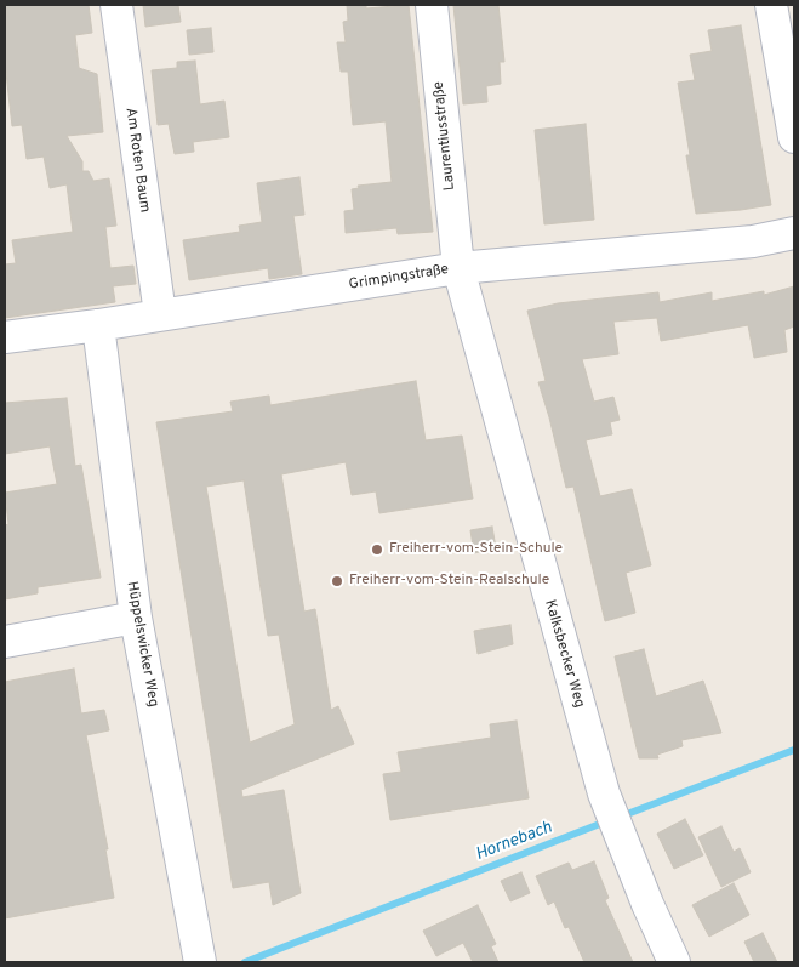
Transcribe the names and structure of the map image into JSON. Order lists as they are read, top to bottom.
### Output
{
  "streets": {
    "street": [
      "Laurentiusstraße",
      "Am Roten Baum",
      "Grimpingstraße",
      "Hüppelswicker Weg",
      "Kalksbecker Weg"
    ]
  },
  "crossings": [
    ["Laurentiusstraße", "Grimpingstraße"],
    ["Laurentiusstraße", "Kalksbecker Weg"],
    ["Am Roten Baum", "Grimpingstraße"],
    ["Grimpingstraße", "Hüppelswicker Weg"],
    ["Grimpingstraße", "Kalksbecker Weg"]
  ],
  "water": ["Hornebach"],
  "places": ["Freiherr-vom-Stein-Schule", "Freiherr-vom-Stein-Realschule"]
}
